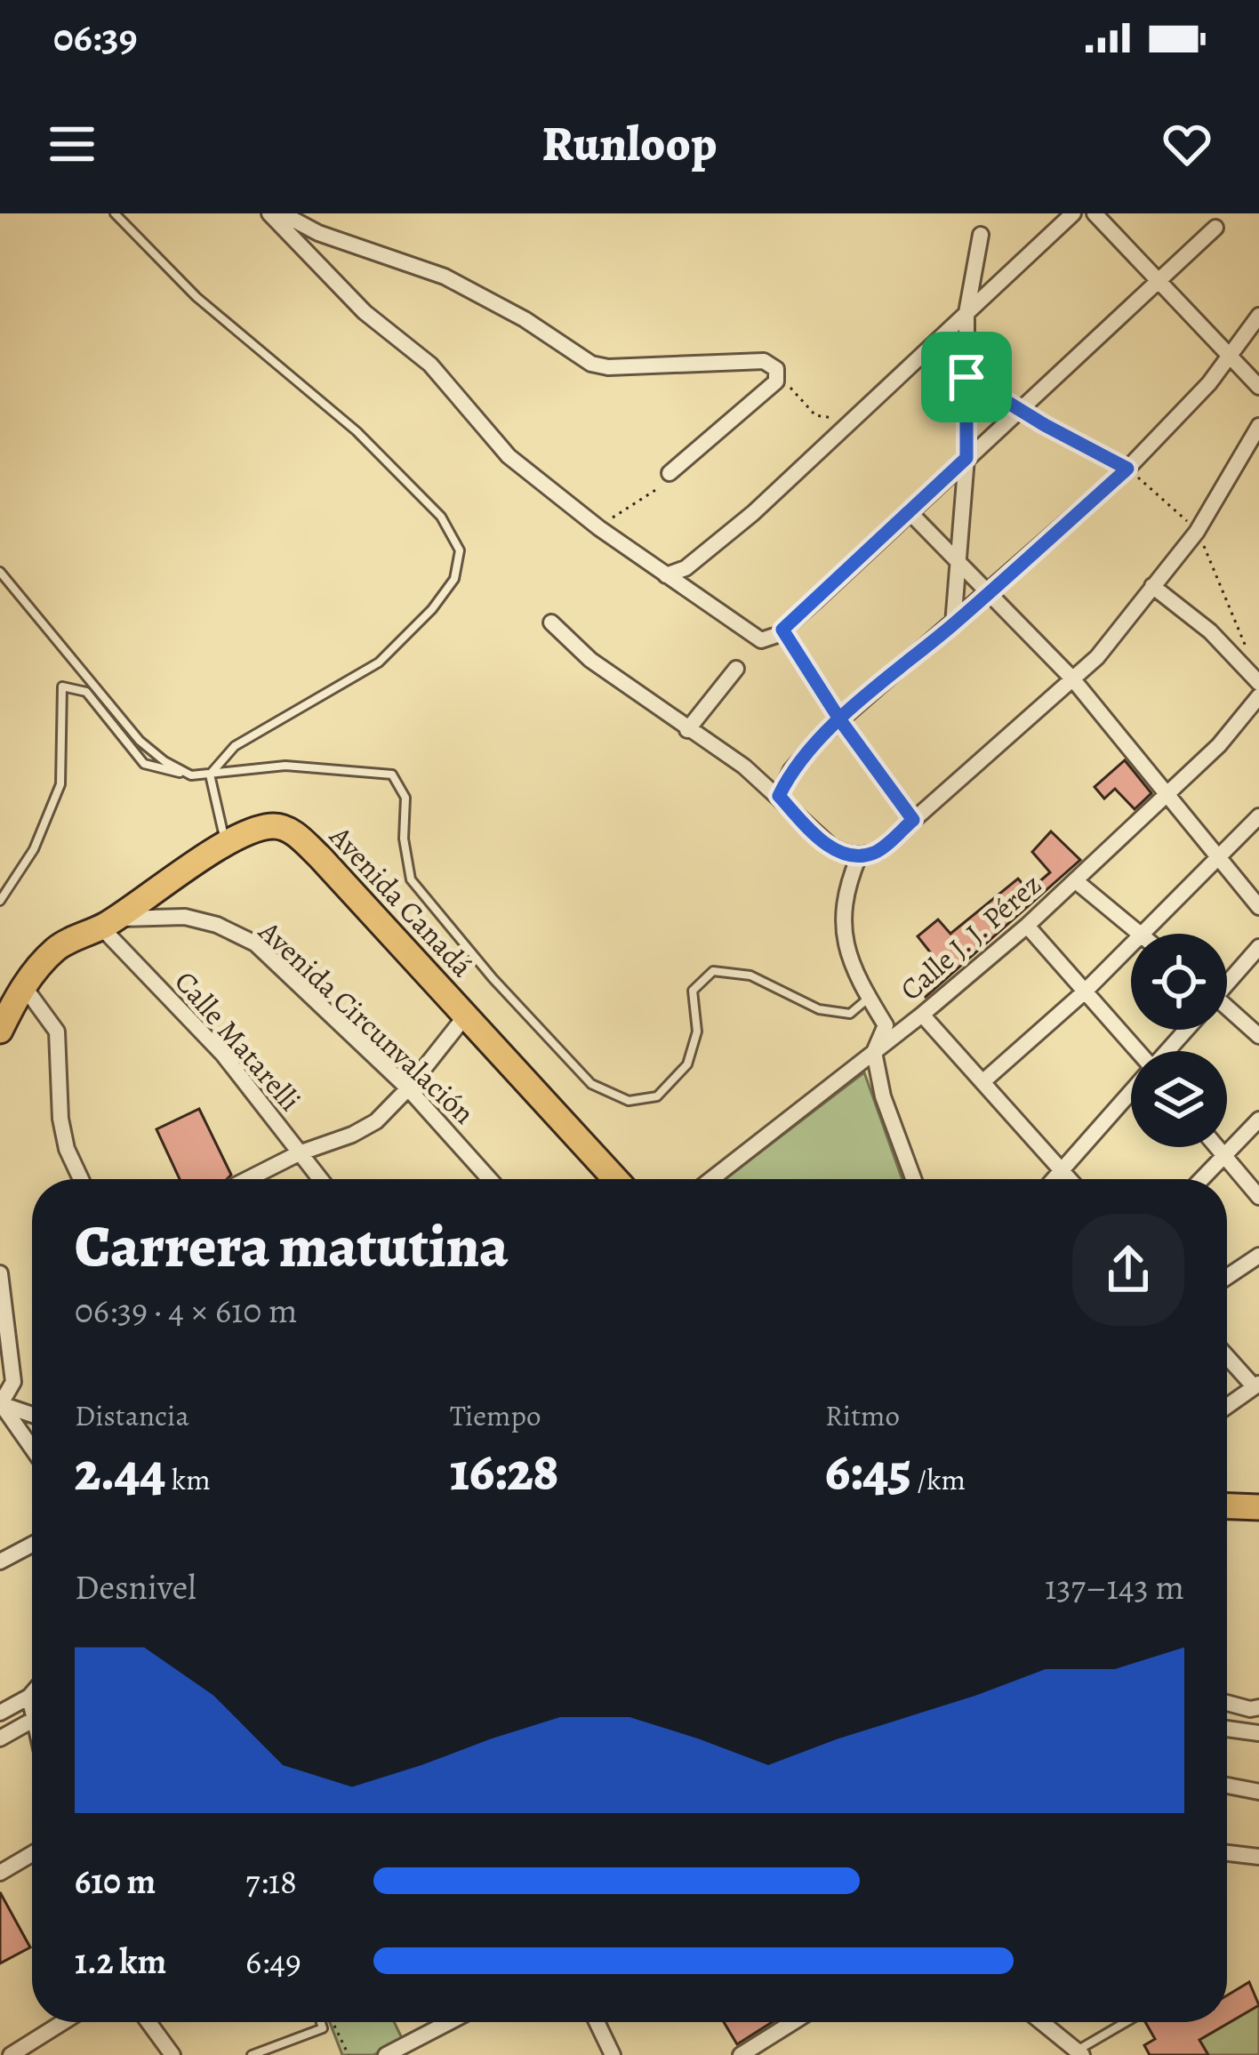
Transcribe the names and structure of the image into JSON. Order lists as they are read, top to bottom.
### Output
{
  "streets": {
    "highway": ["Avenida Canadá"],
    "street": ["Calle J. J. Pérez", "Avenida Circunvalación", "Calle Matarelli"]
  },
  "crossings": [
    ["Avenida Canadá", "Avenida Circunvalación"],
    ["Avenida Canadá", "Calle Matarelli"],
    ["Avenida Circunvalación", "Calle Matarelli"]
  ],
  "page": {
    "status": "06:39",
    "header": "Runloop",
    "heading": ["Carrera matutina", "06:39 · 4 × 610 m"],
    "stats": [
      ["Distancia", "2.44 km"],
      ["Tiempo", "16:28"],
      ["Ritmo", "6:45 /km"]
    ],
    "chart": ["Desnivel", "137–143 m"],
    "list": [
      {
        "name": "610 m",
        "note": "7:18"
      },
      {
        "name": "1.2 km",
        "note": "6:49"
      }
    ]
  }
}
